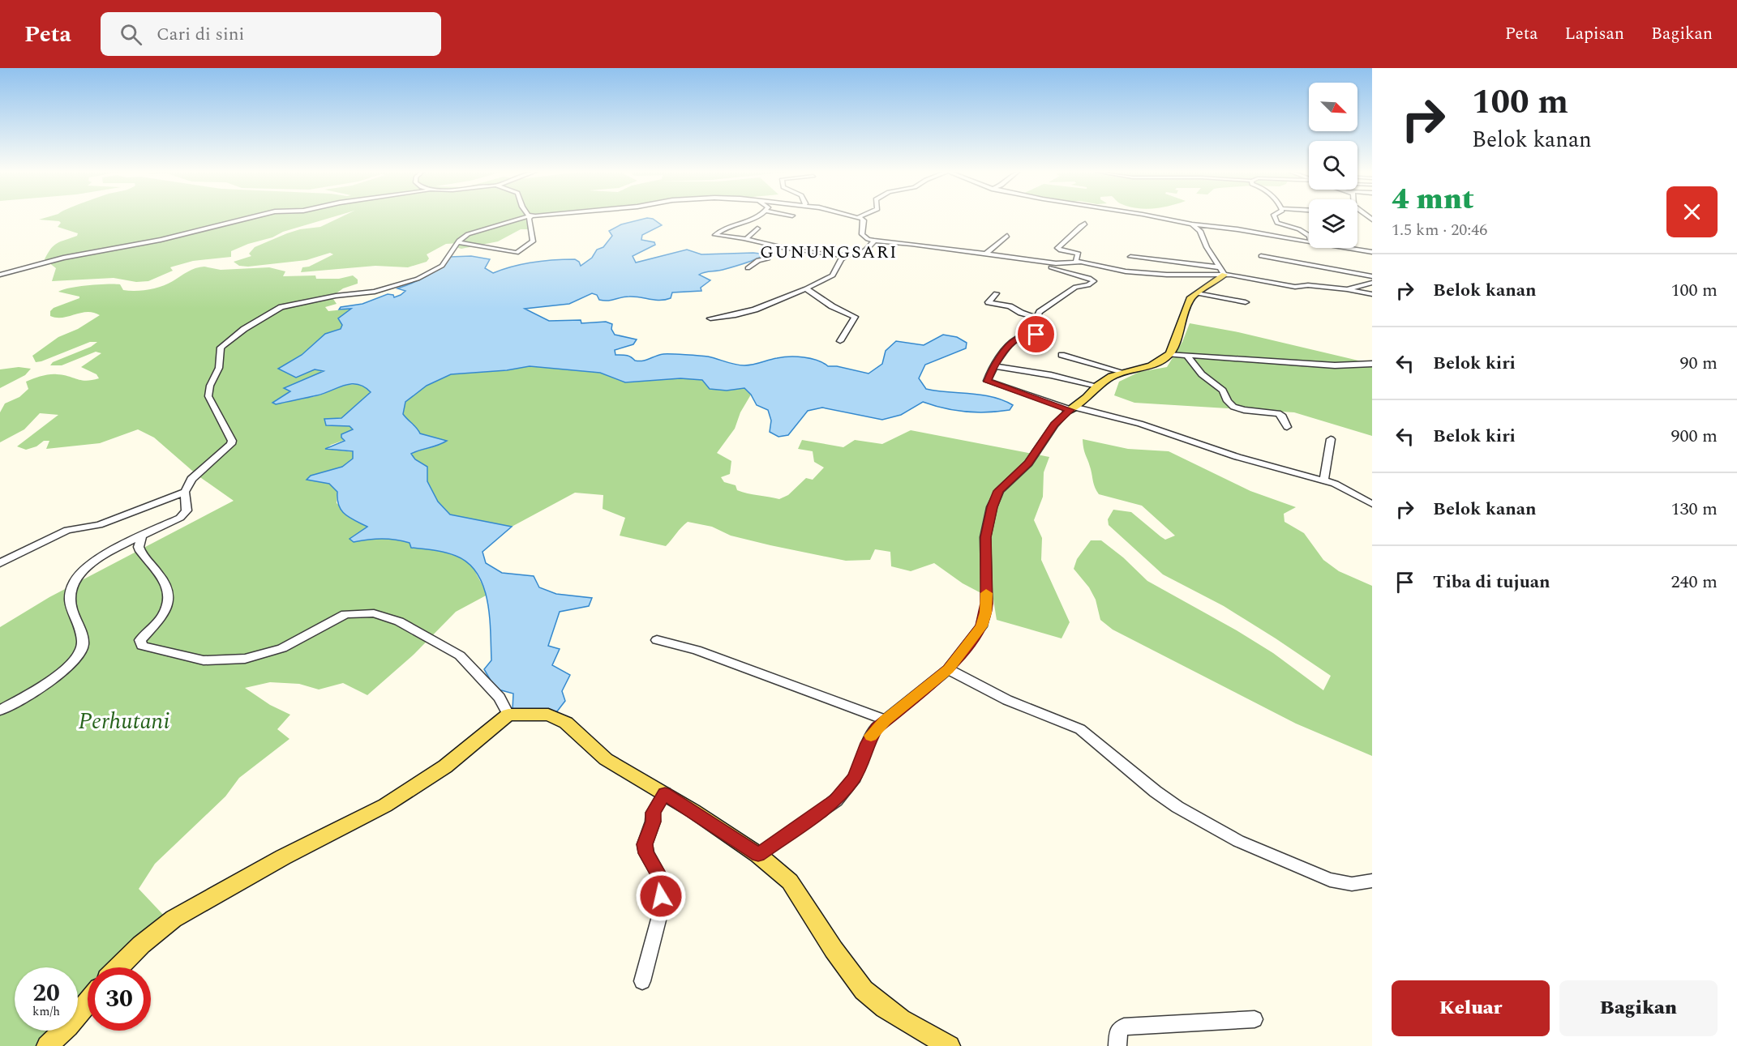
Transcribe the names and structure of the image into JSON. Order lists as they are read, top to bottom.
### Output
{
  "districts": ["GUNUNGSARI"],
  "parks": ["Perhutani"],
  "north": "bottom right",
  "page": {
    "header": "Peta",
    "search": "Cari di sini",
    "nav": ["Peta", "Lapisan", "Bagikan"],
    "turn": ["100 m", "Belok kanan"],
    "heading": ["4 mnt", "1.5 km · 20:46"],
    "list": [
      {
        "name": "Belok kanan",
        "value": "100 m"
      },
      {
        "name": "Belok kiri",
        "value": "90 m"
      },
      {
        "name": "Belok kiri",
        "value": "900 m"
      },
      {
        "name": "Belok kanan",
        "value": "130 m"
      },
      {
        "name": "Tiba di tujuan",
        "value": "240 m"
      }
    ],
    "speed": "20 km/h",
    "limit": "30",
    "buttons": ["Keluar", "Bagikan"]
  }
}
